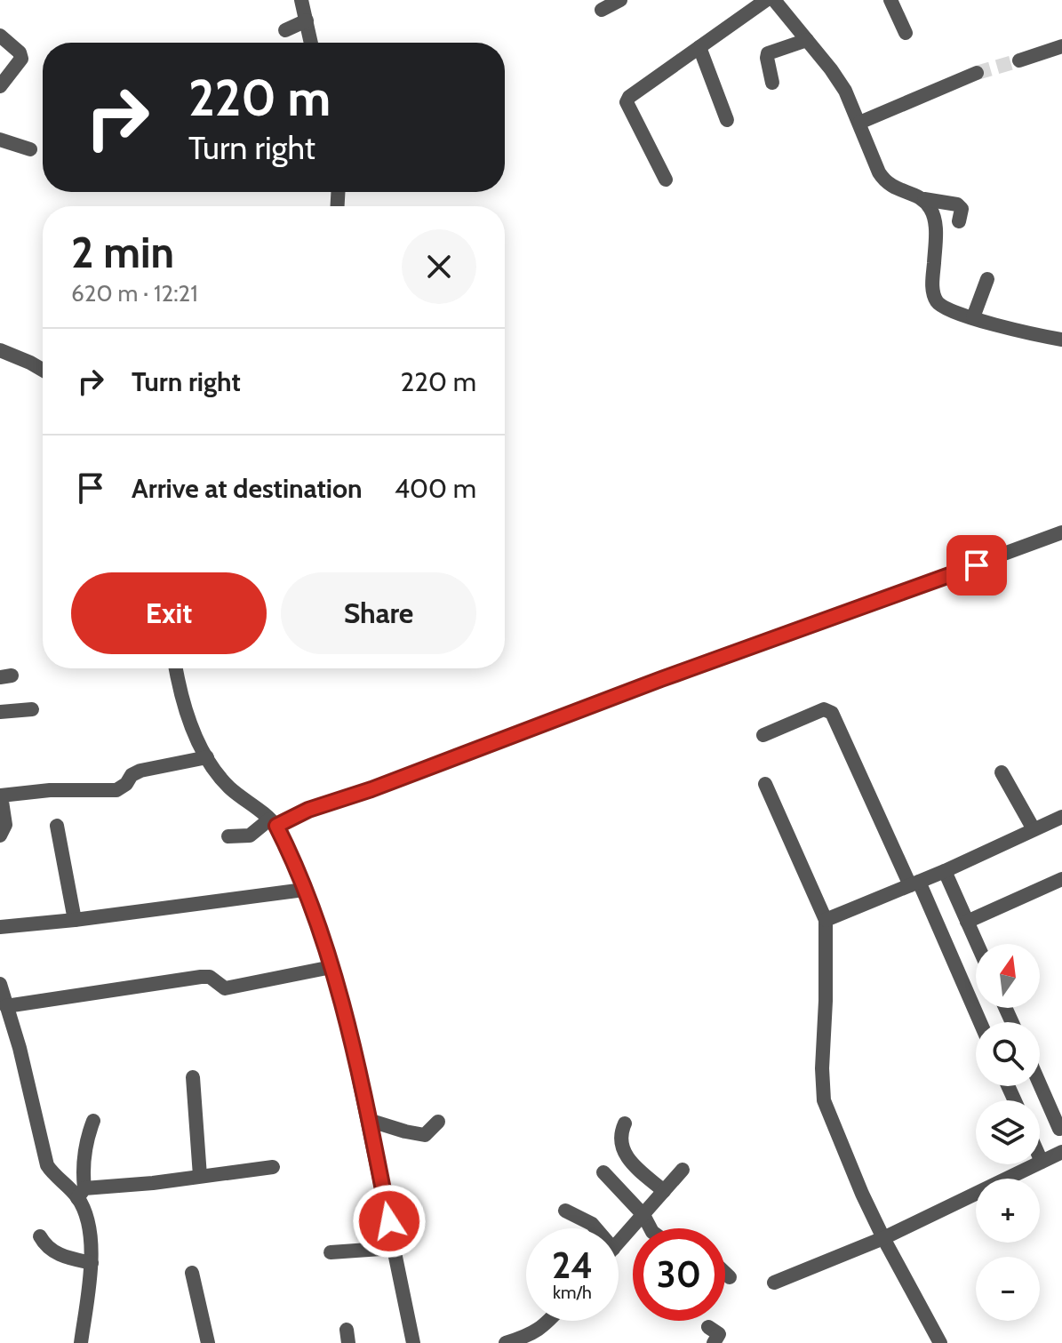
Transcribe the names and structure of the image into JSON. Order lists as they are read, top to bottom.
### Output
{
  "north": "top",
  "page": {
    "turn": ["220 m", "Turn right"],
    "heading": ["2 min", "620 m · 12:21"],
    "list": [
      {
        "name": "Turn right",
        "value": "220 m"
      },
      {
        "name": "Arrive at destination",
        "value": "400 m"
      }
    ],
    "buttons": ["Exit", "Share"],
    "map_buttons": ["+", "−"],
    "speed": "24 km/h",
    "limit": "30"
  }
}
